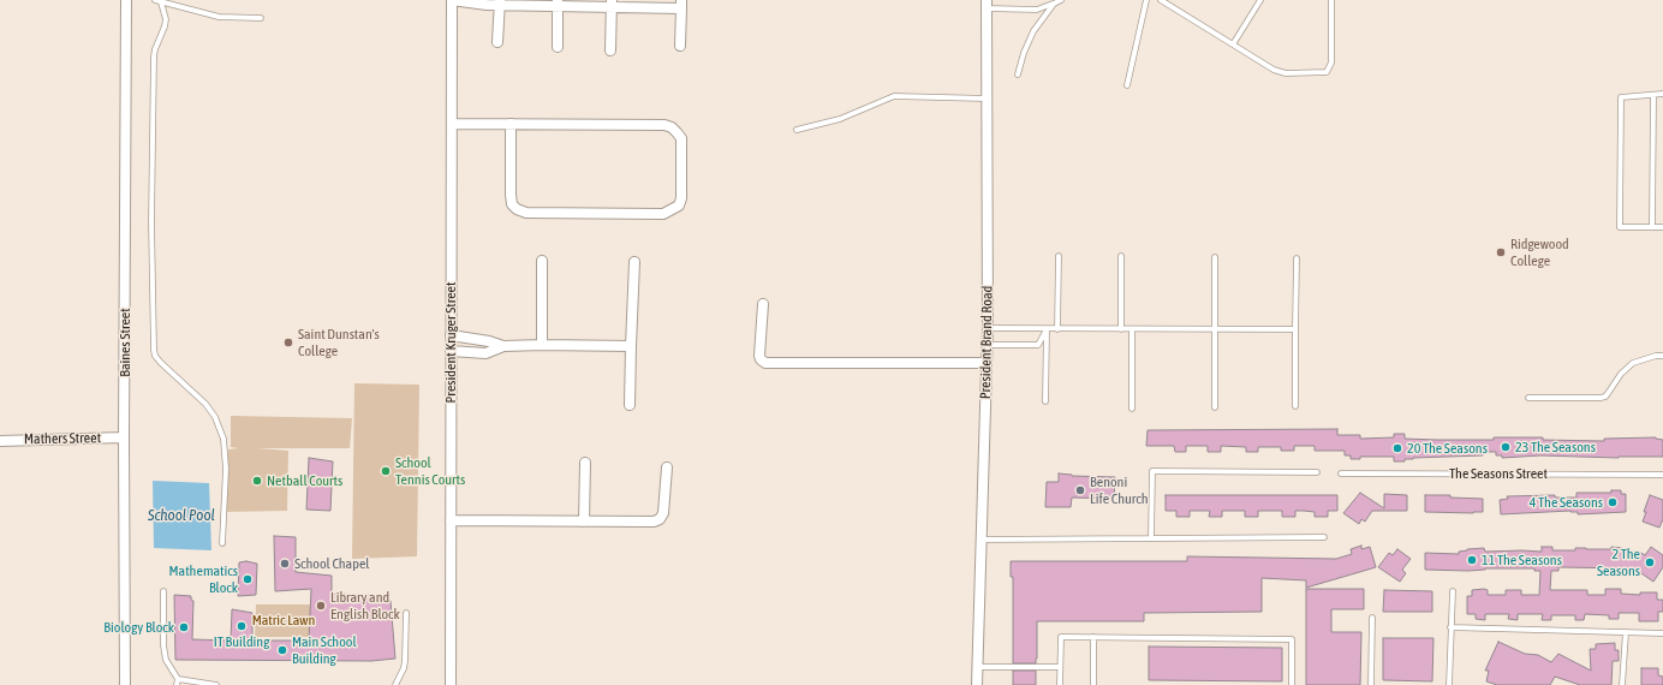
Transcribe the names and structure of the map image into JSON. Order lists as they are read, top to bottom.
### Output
{
  "streets": {
    "street": [
      "Baines Street",
      "President Kruger Street",
      "President Brand Road",
      "Mathers Street"
    ],
    "lane": ["The Seasons Street"]
  },
  "crossings": [
    ["Baines Street", "Mathers Street"]
  ],
  "water": ["School Pool"],
  "parks": ["Matric Lawn"],
  "places": [
    "Ridgewood College",
    "Saint Dunstan's College",
    "23 The Seasons",
    "20 The Seasons",
    "School Tennis Courts",
    "Netball Courts",
    "Benoni Life Church",
    "4 The Seasons",
    "11 The Seasons",
    "2 The Seasons",
    "School Chapel",
    "Mathematics Block",
    "Library and English Block",
    "IT Building",
    "Biology Block",
    "Main School Building"
  ]
}
